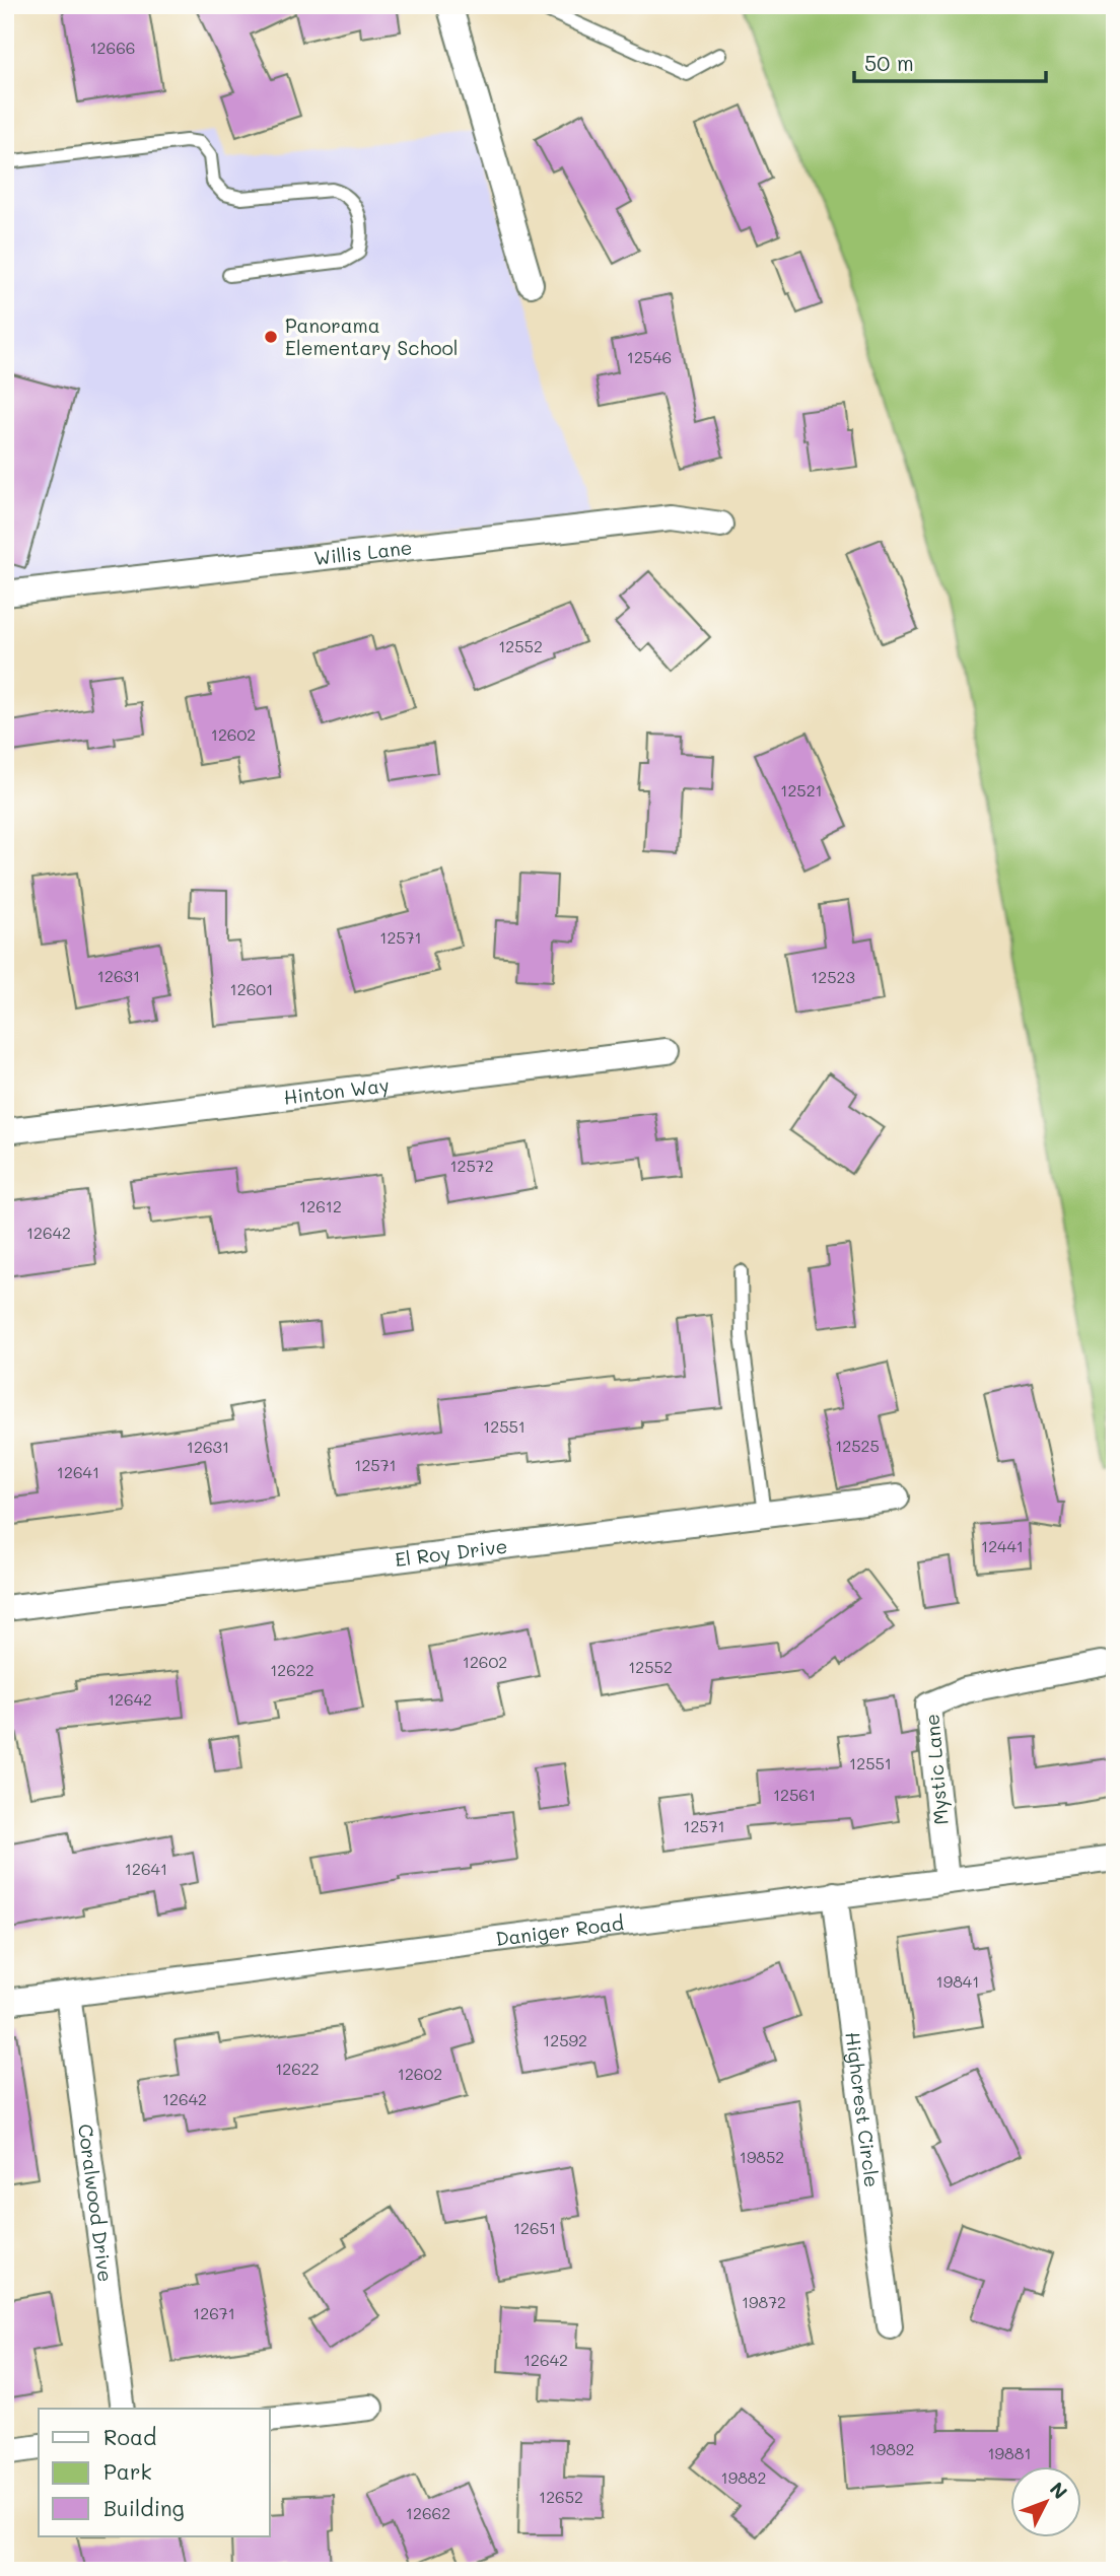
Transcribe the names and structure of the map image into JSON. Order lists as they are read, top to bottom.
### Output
{
  "streets": {
    "street": [
      "Willis Lane",
      "Hinton Way",
      "El Roy Drive",
      "Mystic Lane",
      "Daniger Road",
      "Highcrest Circle",
      "Coralwood Drive"
    ]
  },
  "crossings": [
    ["Mystic Lane", "Daniger Road"],
    ["Daniger Road", "Highcrest Circle"],
    ["Daniger Road", "Coralwood Drive"]
  ],
  "places": ["Panorama Elementary School"],
  "house_numbers": [
    "12666",
    "12546",
    "12552",
    "12602",
    "12521",
    "12571",
    "12631",
    "12523",
    "12601",
    "12572",
    "12612",
    "12642",
    "12551",
    "12525",
    "12631",
    "12571",
    "12641",
    "12441",
    "12602",
    "12552",
    "12622",
    "12642",
    "12551",
    "12561",
    "12571",
    "12641",
    "19841",
    "12592",
    "12622",
    "12602",
    "12642",
    "19852",
    "12651",
    "19872",
    "12671",
    "12642",
    "19892",
    "19881",
    "19882",
    "12652",
    "12662"
  ],
  "legend": ["Road", "Park", "Building"],
  "scale_bar": "50 m",
  "north": "top right"
}
